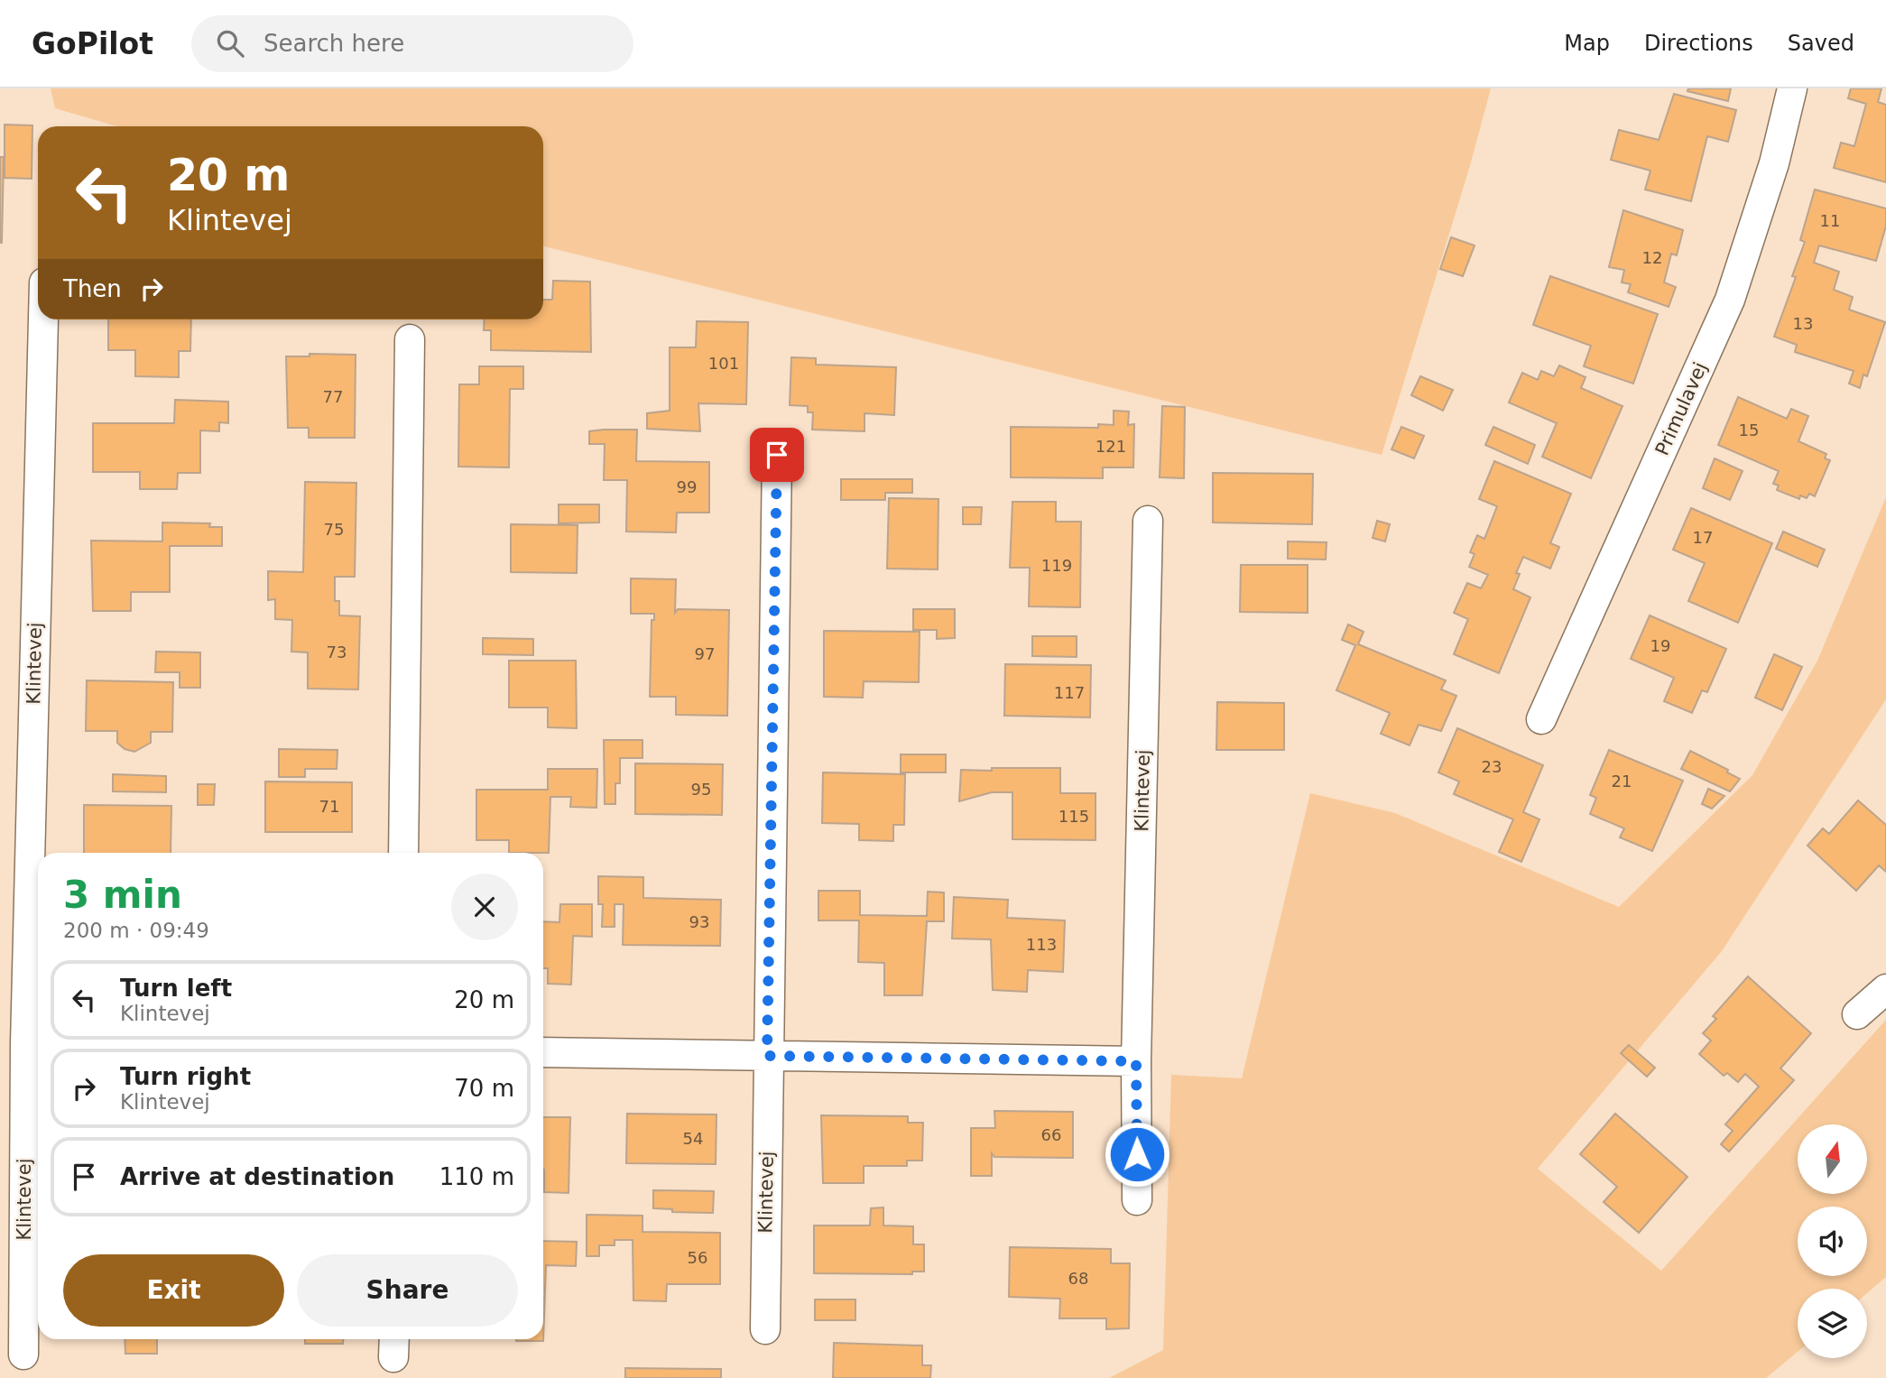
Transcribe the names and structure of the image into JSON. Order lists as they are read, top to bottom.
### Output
{
  "streets": {
    "street": ["Primulavej", "Klintevej"]
  },
  "house_numbers": [
    "11",
    "12",
    "13",
    "101",
    "77",
    "15",
    "121",
    "99",
    "75",
    "17",
    "119",
    "19",
    "73",
    "97",
    "117",
    "23",
    "21",
    "95",
    "71",
    "115",
    "93",
    "113",
    "66",
    "54",
    "56",
    "68"
  ],
  "north": "top",
  "page": {
    "header": "GoPilot",
    "search": "Search here",
    "nav": ["Map", "Directions", "Saved"],
    "turn": ["20 m", "Klintevej"],
    "then": "Then",
    "heading": ["3 min", "200 m · 09:49"],
    "list": [
      {
        "name": "Turn left",
        "note": "Klintevej",
        "value": "20 m"
      },
      {
        "name": "Turn right",
        "note": "Klintevej",
        "value": "70 m"
      },
      {
        "name": "Arrive at destination",
        "value": "110 m"
      }
    ],
    "buttons": ["Exit", "Share"]
  }
}
